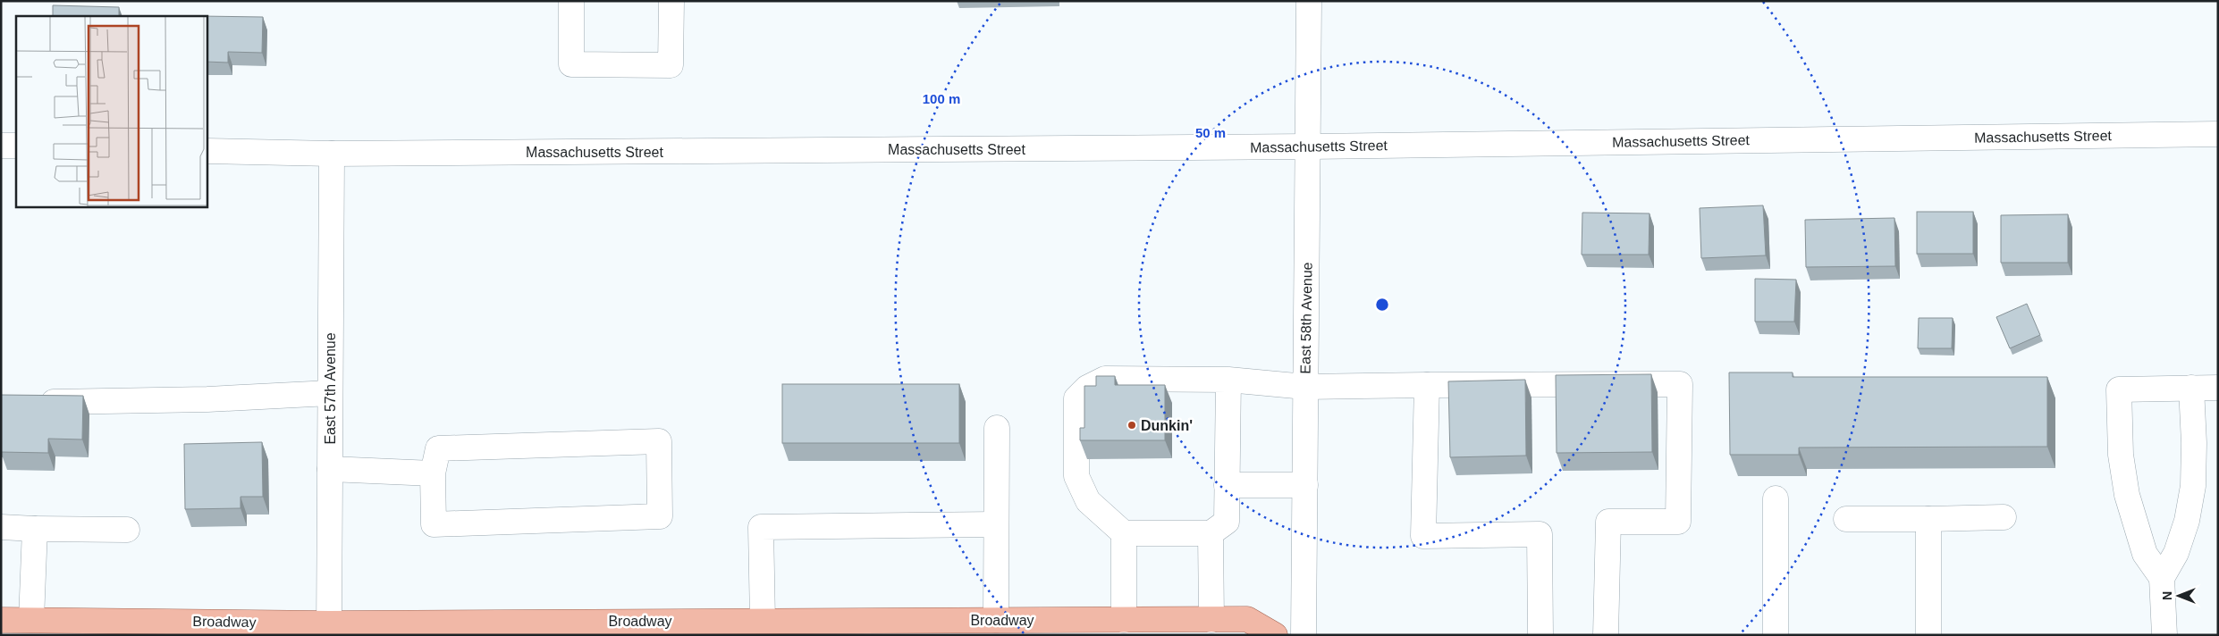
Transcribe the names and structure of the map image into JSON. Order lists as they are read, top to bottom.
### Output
{
  "streets": {
    "main road": ["Broadway"],
    "street": ["Massachusetts Street", "East 58th Avenue", "East 57th Avenue"]
  },
  "crossings": [
    ["Massachusetts Street", "East 58th Avenue"],
    ["Massachusetts Street", "East 57th Avenue"],
    ["East 57th Avenue", "Broadway"]
  ],
  "places": ["Dunkin'"],
  "north": "left",
  "rings": ["100 m", "50 m"]
}
